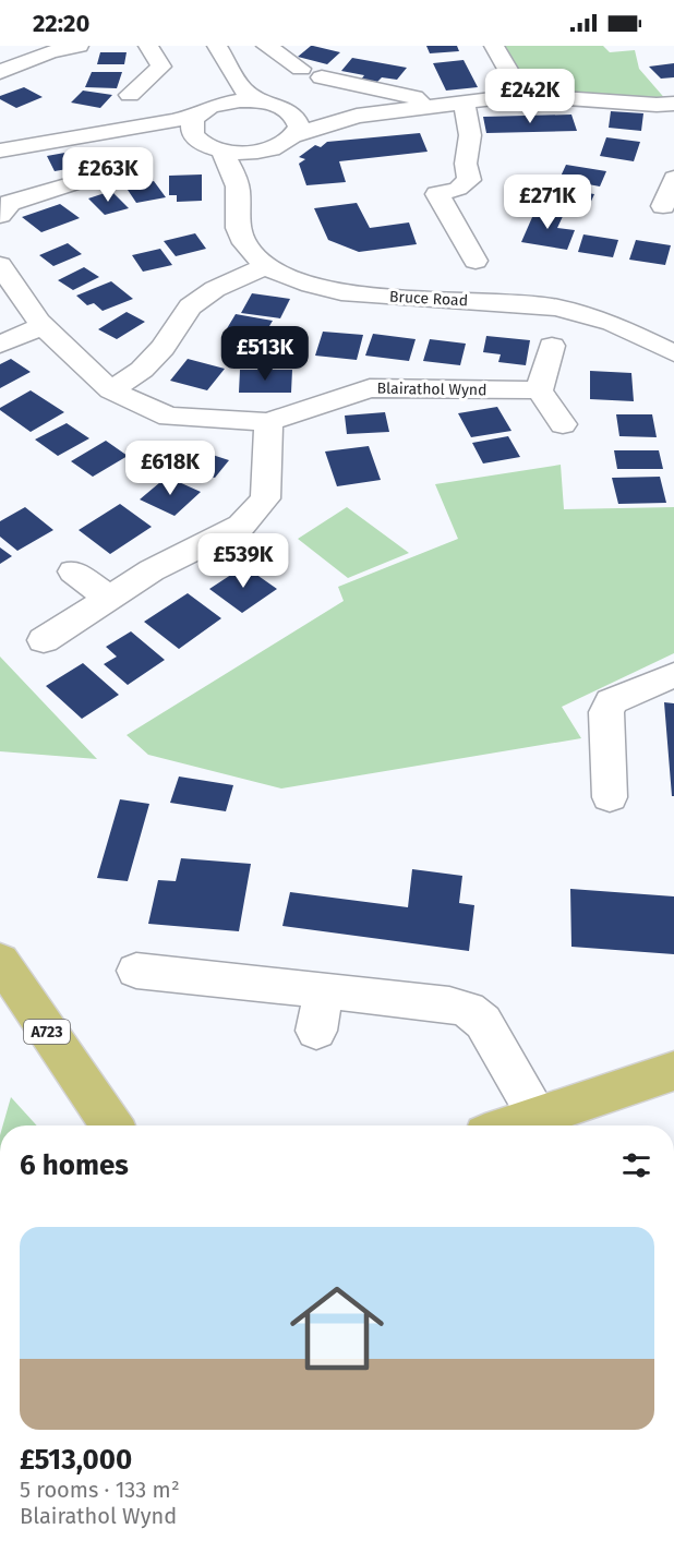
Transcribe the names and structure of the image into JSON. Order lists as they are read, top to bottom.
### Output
{
  "streets": {
    "main road": ["A723"],
    "street": ["Bruce Road", "Blairathol Wynd"]
  },
  "page": {
    "status": "22:20",
    "price": [
      "£242K",
      "£263K",
      "£271K",
      "£513K",
      "£618K",
      "£539K"
    ],
    "heading": "6 homes",
    "list": [
      {
        "name": "£513,000",
        "note": "5 rooms · 133 m² · Blairathol Wynd"
      }
    ]
  }
}
